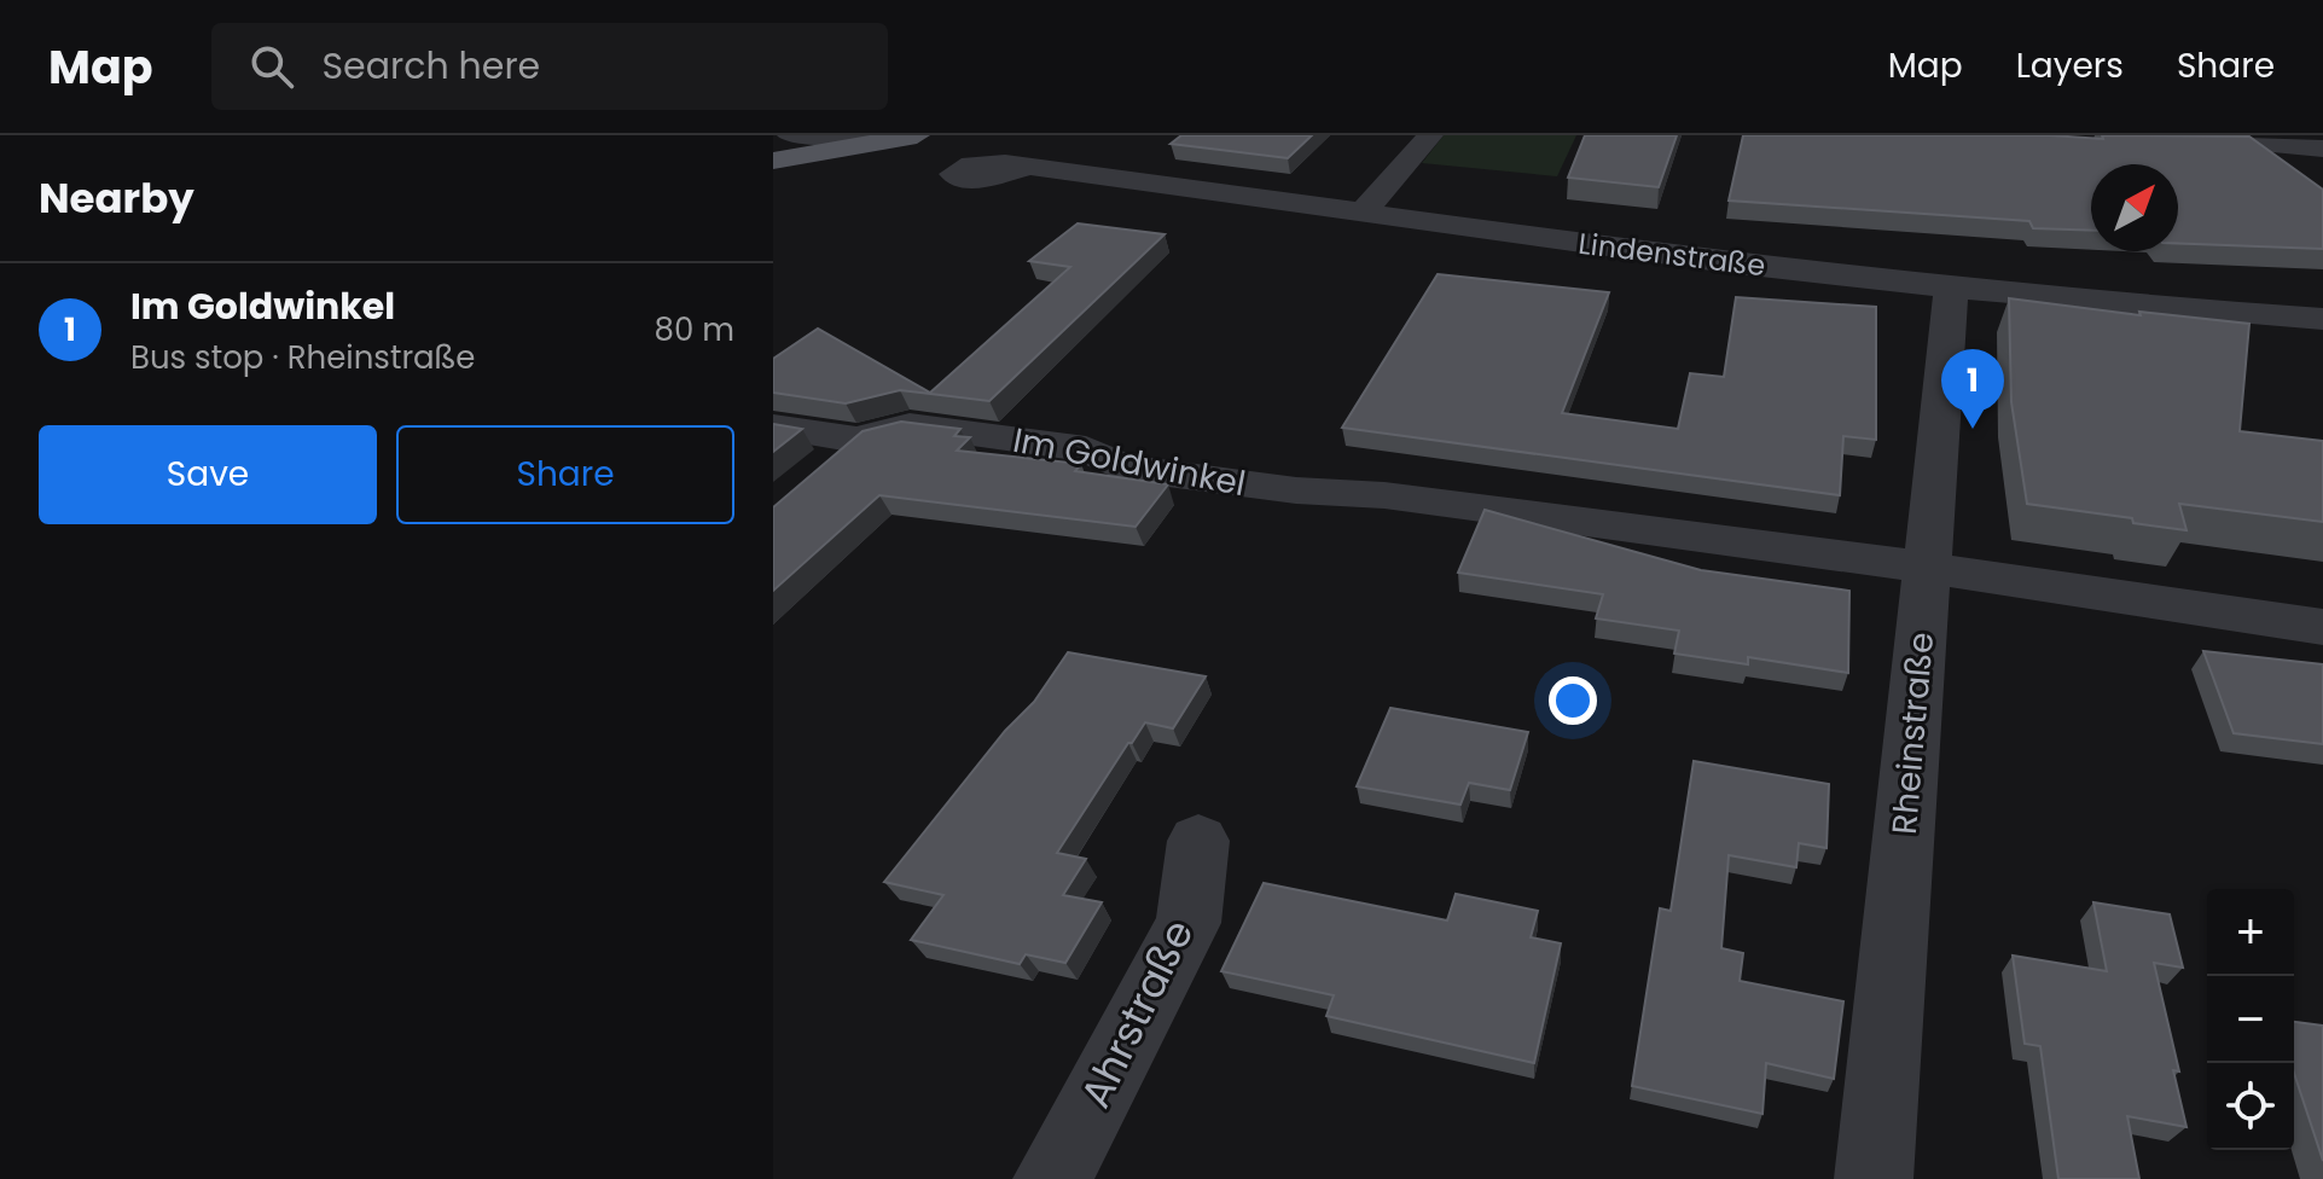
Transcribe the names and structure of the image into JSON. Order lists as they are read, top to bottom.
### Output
{
  "streets": {
    "street": [
      "Lindenstraße",
      "Im Goldwinkel",
      "Rheinstraße",
      "Ahrstraße"
    ]
  },
  "crossings": [
    ["Lindenstraße", "Rheinstraße"],
    ["Im Goldwinkel", "Rheinstraße"]
  ],
  "north": "top right",
  "page": {
    "header": "Map",
    "search": "Search here",
    "nav": ["Map", "Layers", "Share"],
    "heading": "Nearby",
    "list": [
      {
        "mark": "1",
        "name": "Im Goldwinkel",
        "note": "Bus stop · Rheinstraße",
        "value": "80 m"
      }
    ],
    "pins": "1",
    "buttons": ["Save", "Share"],
    "map_buttons": ["+", "−"]
  }
}
